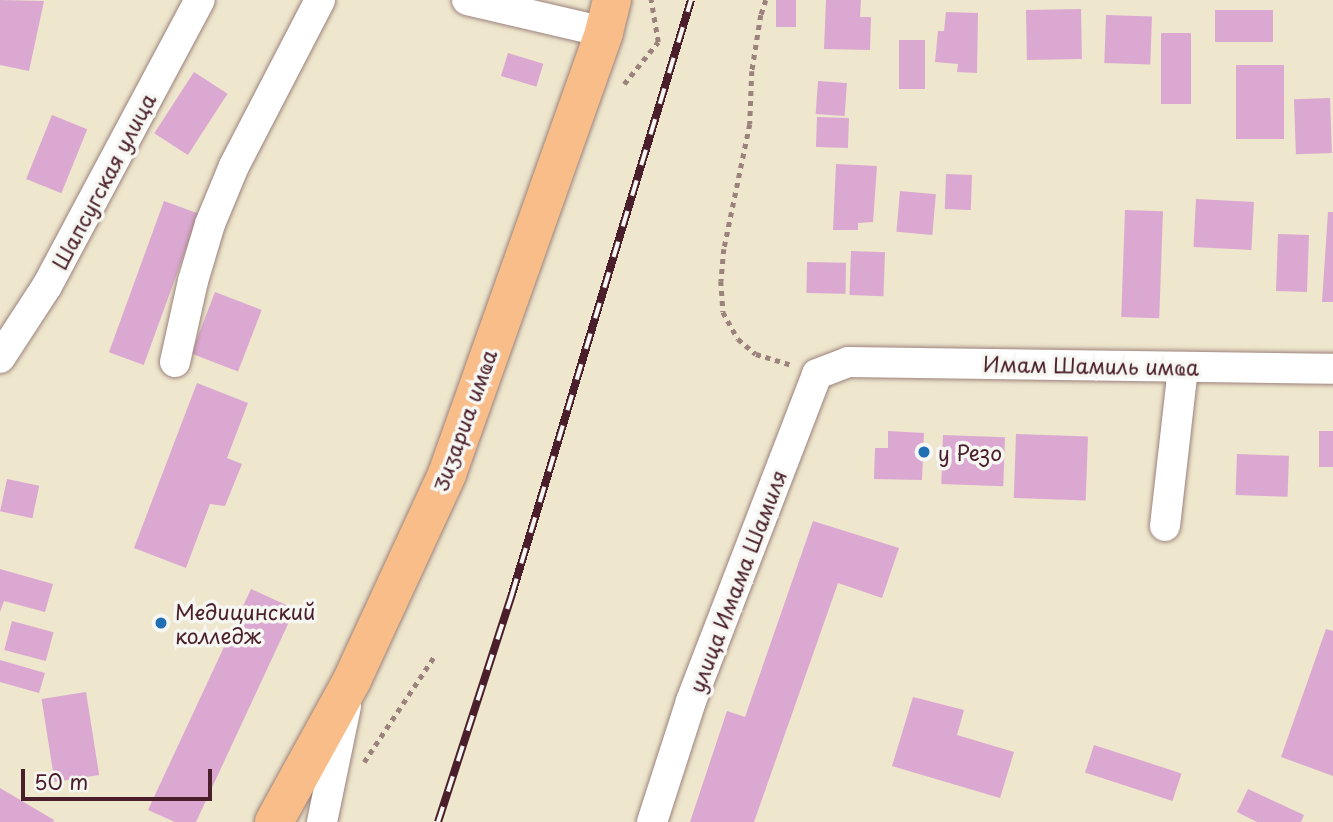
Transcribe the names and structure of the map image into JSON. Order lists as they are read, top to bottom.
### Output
{
  "streets": {
    "highway": ["Ӡиӡариа имҩа"],
    "street": ["Шапсугская улица", "Имам Шамиль имҩа", "улица Имама Шамиля"]
  },
  "crossings": [
    ["Имам Шамиль имҩа", "улица Имама Шамиля"]
  ],
  "places": ["у Резо", "Медицинский колледж"],
  "scale_bar": "50 m"
}
